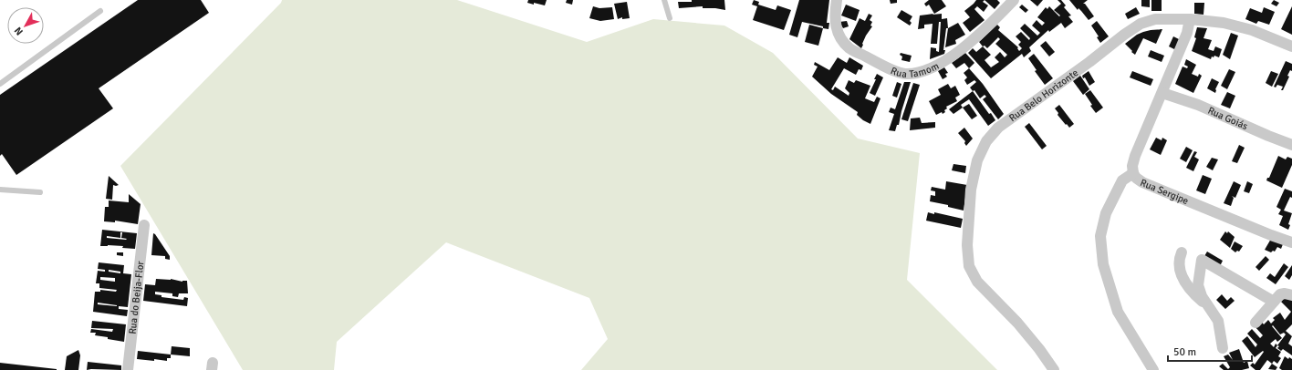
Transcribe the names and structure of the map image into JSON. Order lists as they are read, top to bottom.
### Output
{
  "streets": {
    "street": [
      "Rua Tamom",
      "Rua Belo Horizonte",
      "Rua Goiás",
      "Rua Sergipe",
      "Rua do Beija-Flor"
    ]
  },
  "crossings": [
    ["Rua Belo Horizonte", "Rua Sergipe"],
    ["Rua Goiás", "Rua Sergipe"]
  ],
  "scale_bar": "50 m",
  "north": "bottom left"
}
